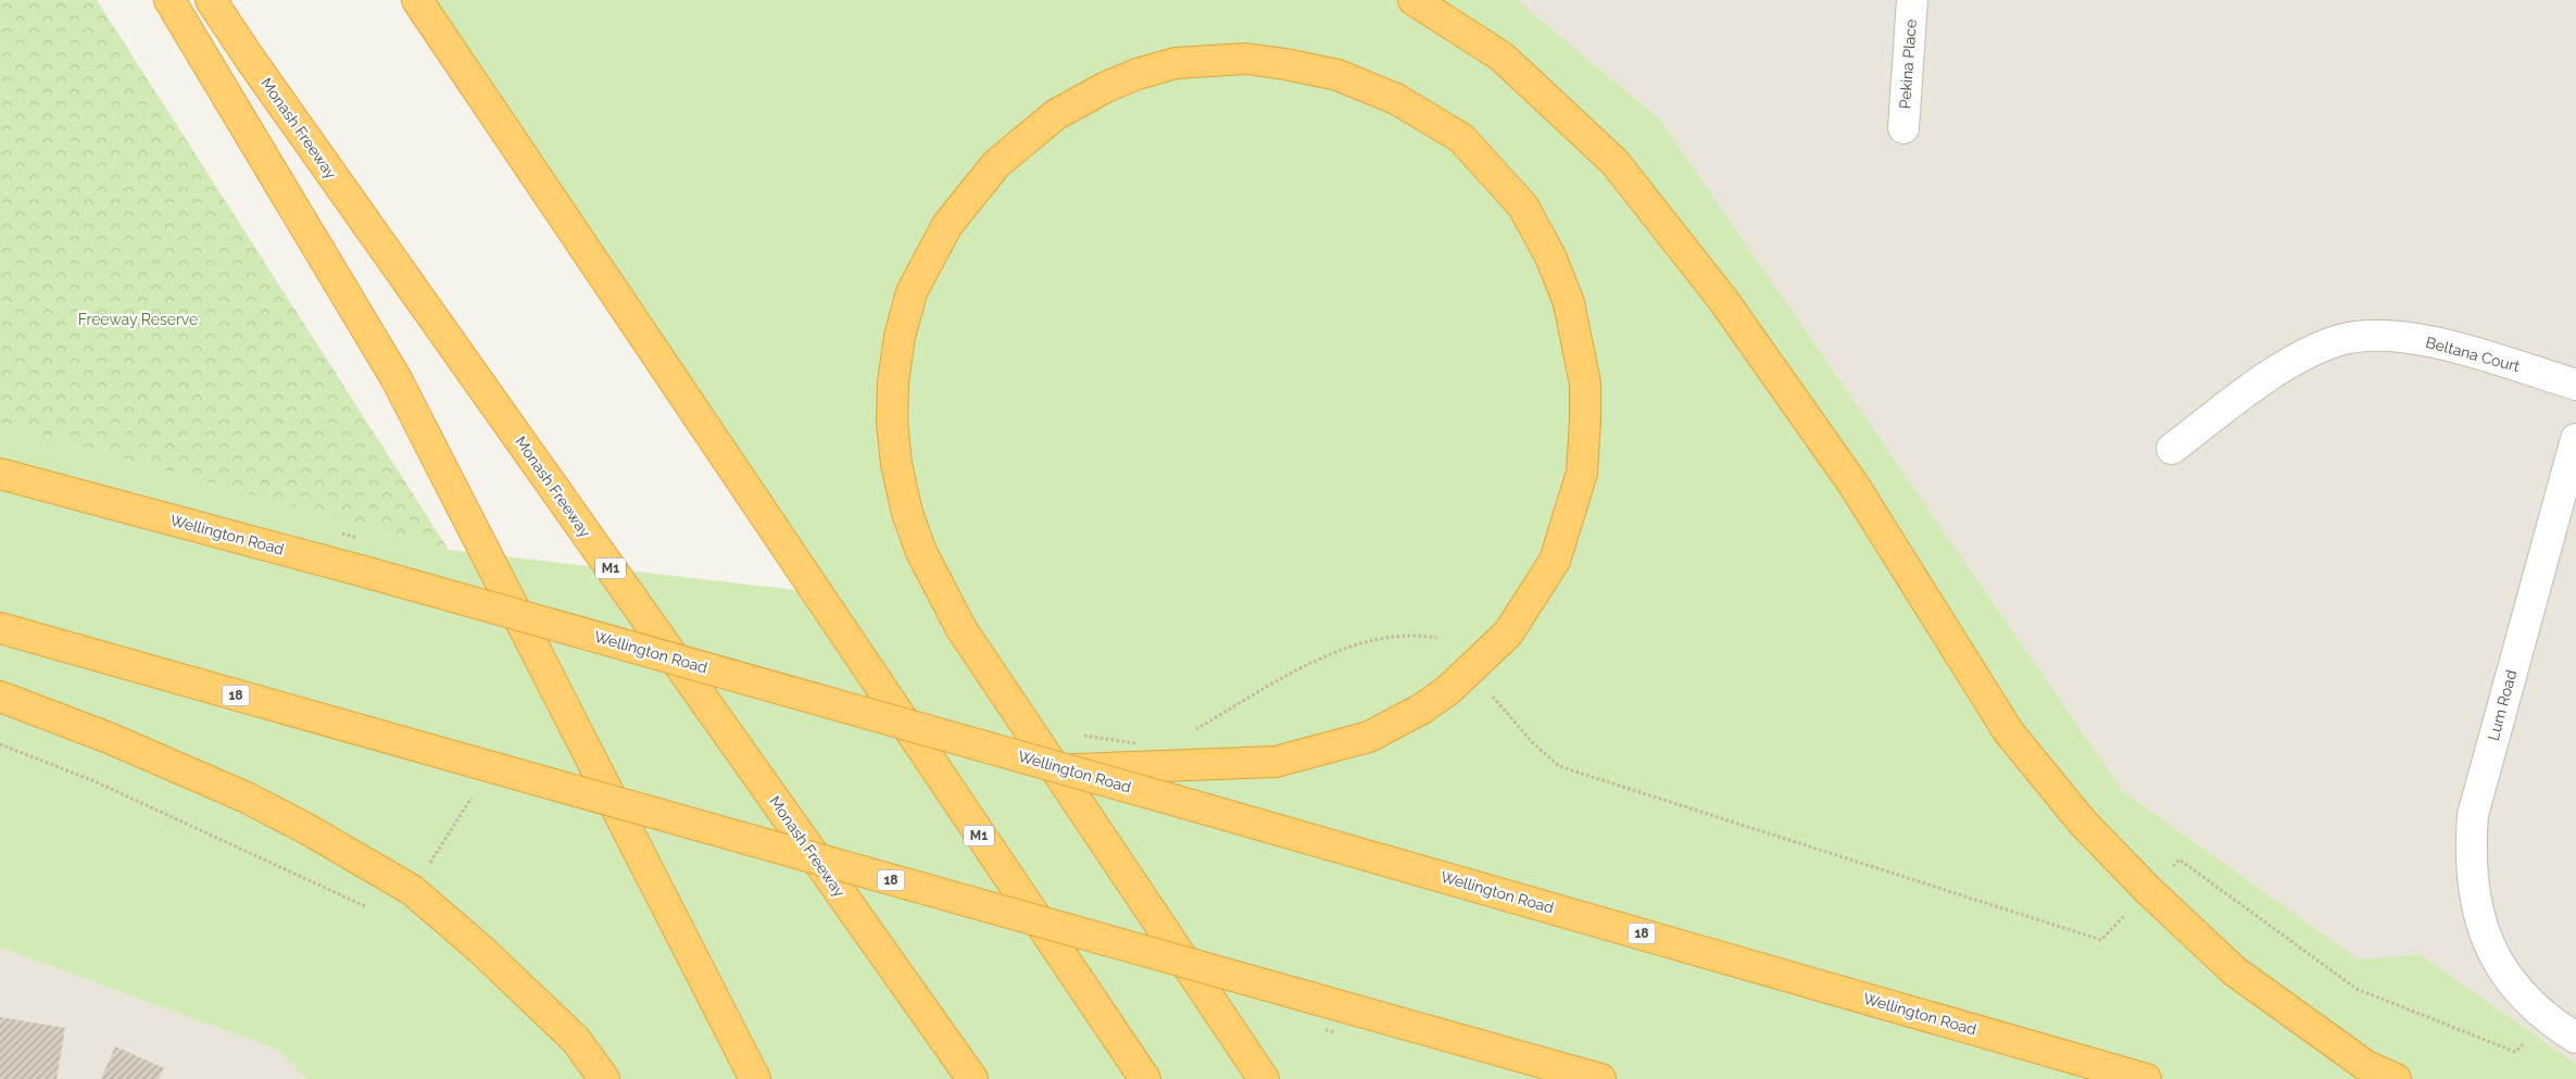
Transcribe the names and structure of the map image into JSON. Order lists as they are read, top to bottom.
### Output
{
  "streets": {
    "highway": [
      "Monash Freeway",
      "Wellington Road",
      "M1",
      "18"
    ],
    "street": ["Pekina Place", "Beltana Court", "Lum Road"]
  },
  "parks": ["Freeway Reserve"]
}
